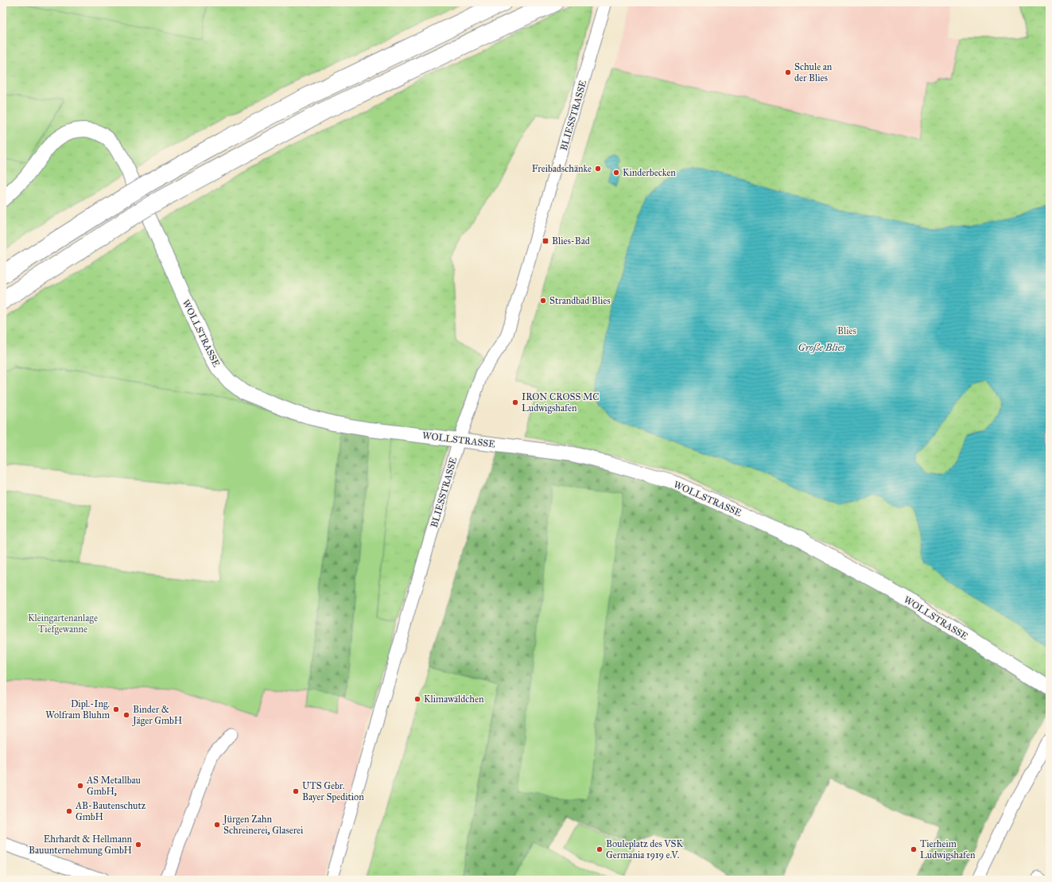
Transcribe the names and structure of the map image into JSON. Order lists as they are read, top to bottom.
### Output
{
  "streets": {
    "street": ["BLIESSTRASSE", "WOLLSTRASSE"]
  },
  "crossings": [
    ["BLIESSTRASSE", "WOLLSTRASSE"]
  ],
  "water": ["Große Blies"],
  "parks": ["Blies", "Kleingartenanlage Tiefgewanne"],
  "places": {
    "other": [
      "Schule an der Blies",
      "Freibadschänke",
      "Kinderbecken",
      "Strandbad Blies",
      "IRON CROSS MC Ludwigshafen",
      "Klimawäldchen",
      "Dipl.-Ing. Wolfram Bluhm",
      "Binder & Jäger GmbH",
      "AS Metallbau GmbH,",
      "UTS Gebr. Bayer Spedition",
      "AB-Bautenschutz GmbH",
      "Jürgen Zahn Schreinerei, Glaserei",
      "Ehrhardt & Hellmann Bauunternehmung GmbH",
      "Bouleplatz des VSK Germania 1919 e.V.",
      "Tierheim Ludwigshafen"
    ],
    "transit": ["Blies-Bad"]
  }
}
